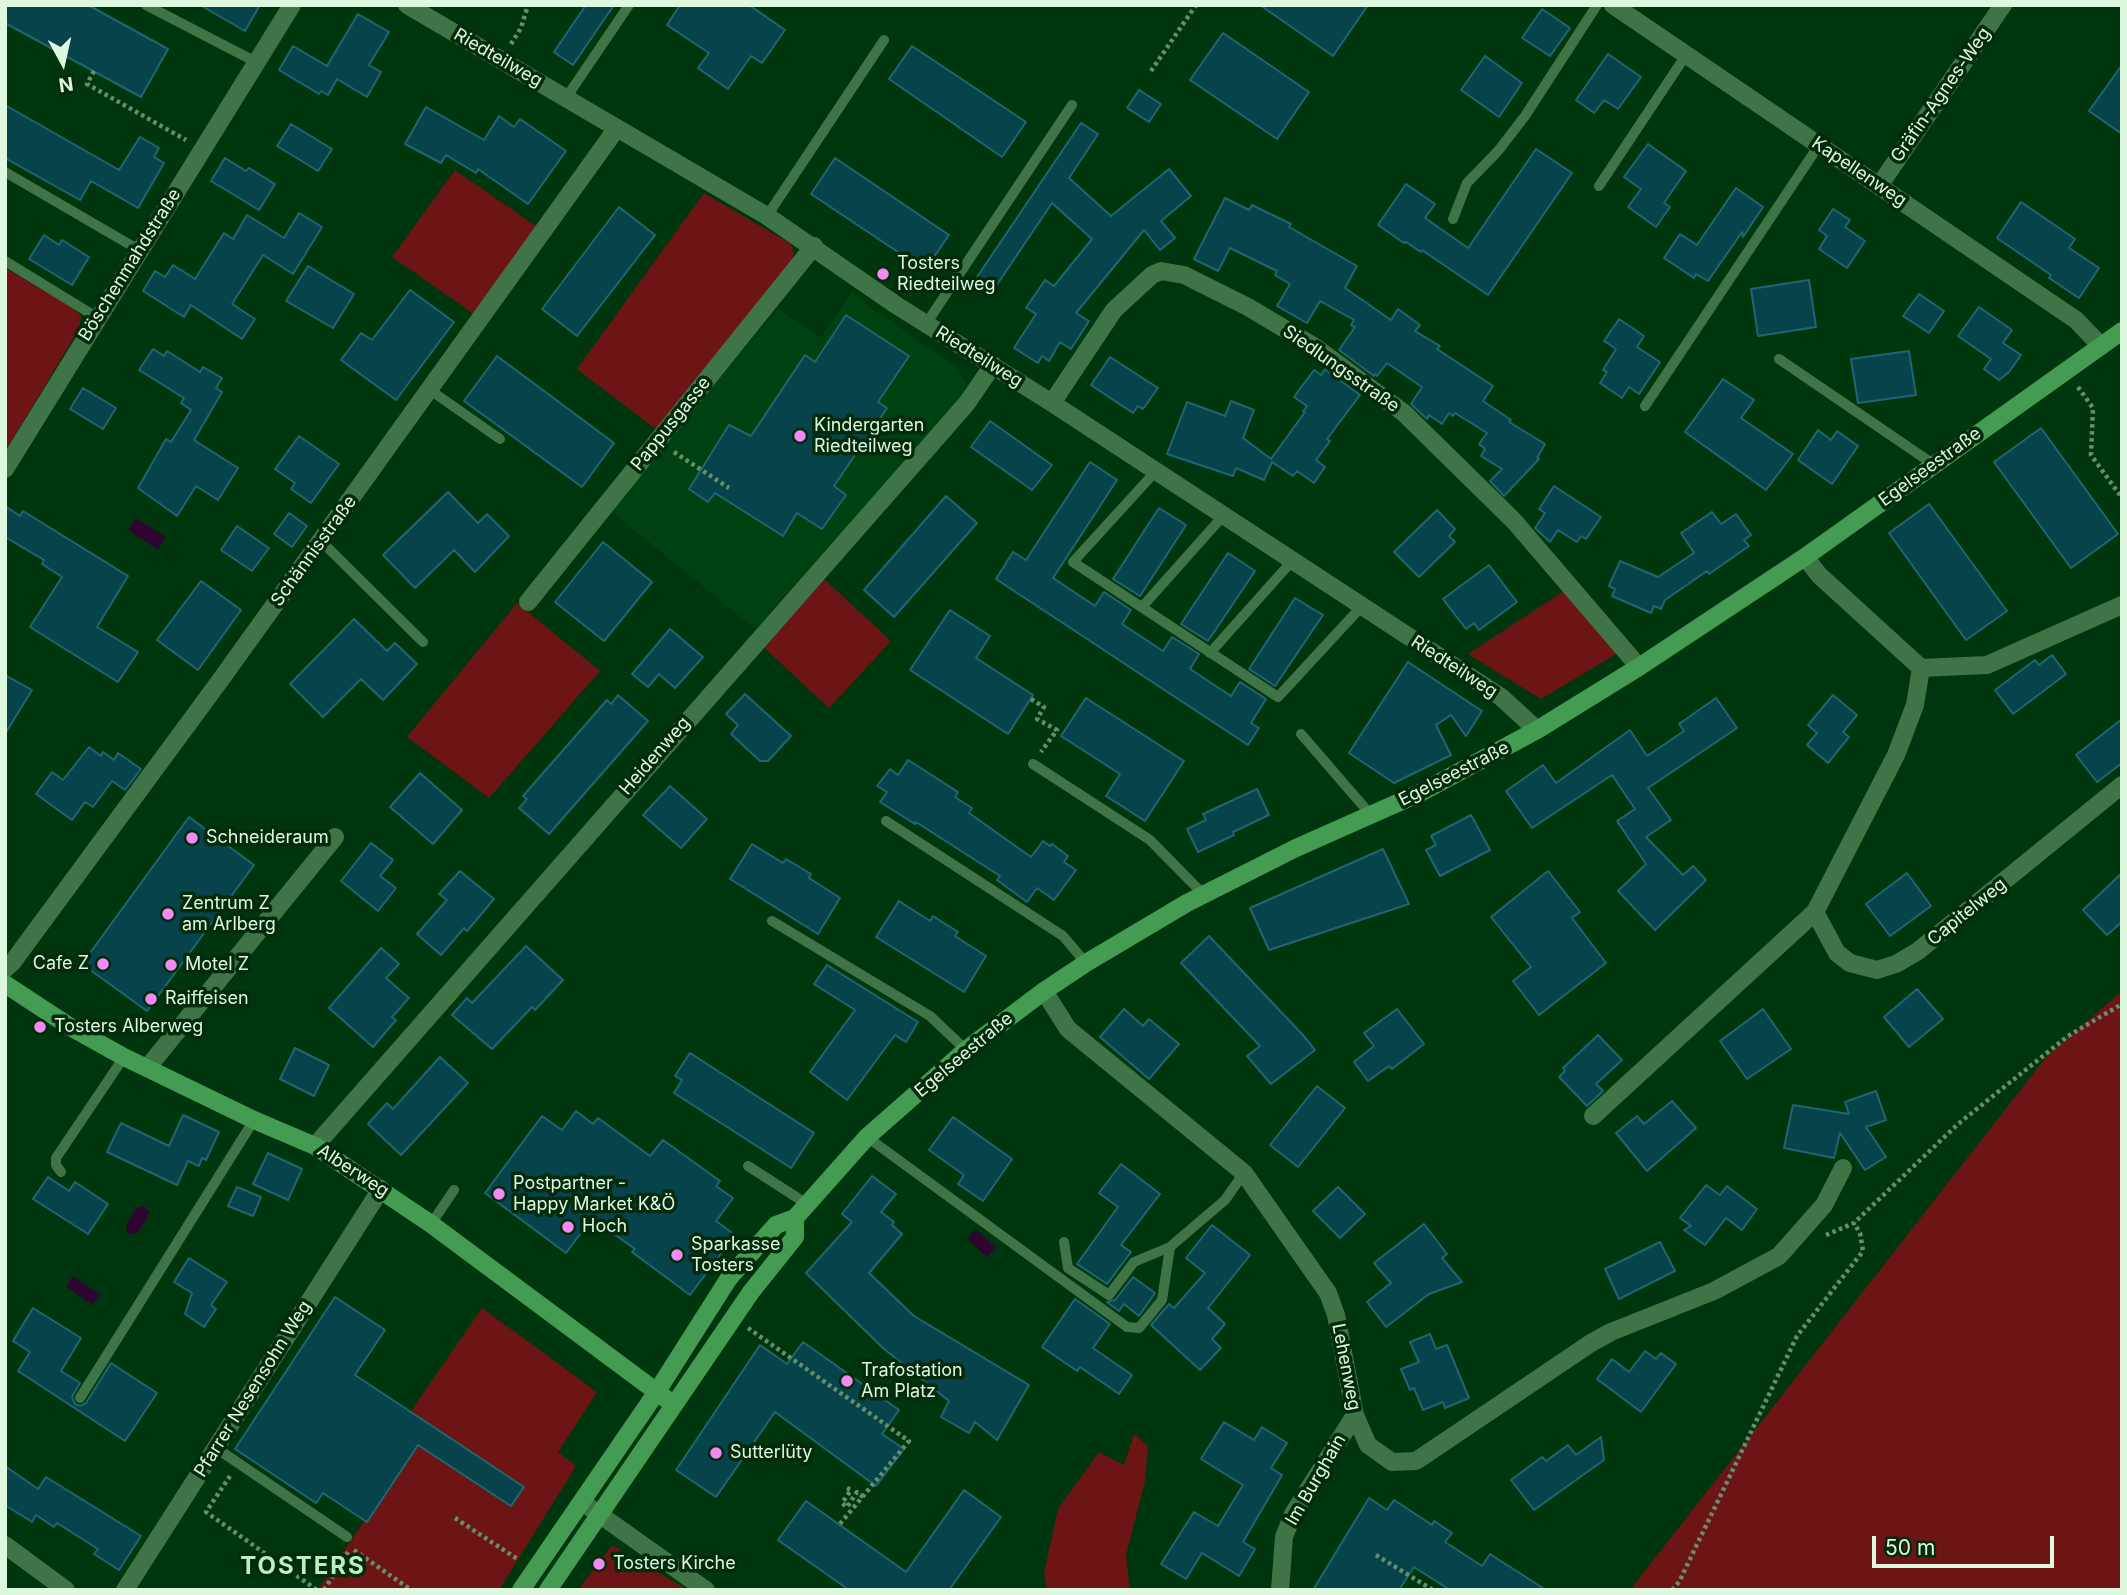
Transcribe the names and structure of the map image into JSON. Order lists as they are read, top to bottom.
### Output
{
  "streets": {
    "street": [
      "Riedteilweg",
      "Gräfin-Agnes-Weg",
      "Kapellenweg",
      "Böschenmahdstraße",
      "Siedlungsstraße",
      "Pappusgasse",
      "Egelseestraße",
      "Schännisstraße",
      "Heidenweg",
      "Capitelweg",
      "Alberweg",
      "Lehenweg",
      "Pfarrer Nesensohn Weg",
      "Im Burghain"
    ]
  },
  "crossings": [
    ["Riedteilweg", "Siedlungsstraße"],
    ["Riedteilweg", "Pappusgasse"],
    ["Riedteilweg", "Egelseestraße"],
    ["Riedteilweg", "Schännisstraße"],
    ["Riedteilweg", "Heidenweg"],
    ["Gräfin-Agnes-Weg", "Kapellenweg"],
    ["Kapellenweg", "Egelseestraße"],
    ["Siedlungsstraße", "Egelseestraße"],
    ["Egelseestraße", "Alberweg"],
    ["Egelseestraße", "Lehenweg"],
    ["Heidenweg", "Alberweg"],
    ["Alberweg", "Pfarrer Nesensohn Weg"],
    ["Lehenweg", "Im Burghain"]
  ],
  "districts": ["TOSTERS"],
  "places": [
    "Tosters Riedteilweg",
    "Kindergarten Riedteilweg",
    "Schneideraum",
    "Zentrum Z am Arlberg",
    "Cafe Z",
    "Motel Z",
    "Raiffeisen",
    "Tosters Alberweg",
    "Postpartner - Happy Market K&Ö",
    "Hoch",
    "Sparkasse Tosters",
    "Trafostation Am Platz",
    "Sutterlüty",
    "Tosters Kirche"
  ],
  "scale_bar": "50 m",
  "north": "bottom"
}
